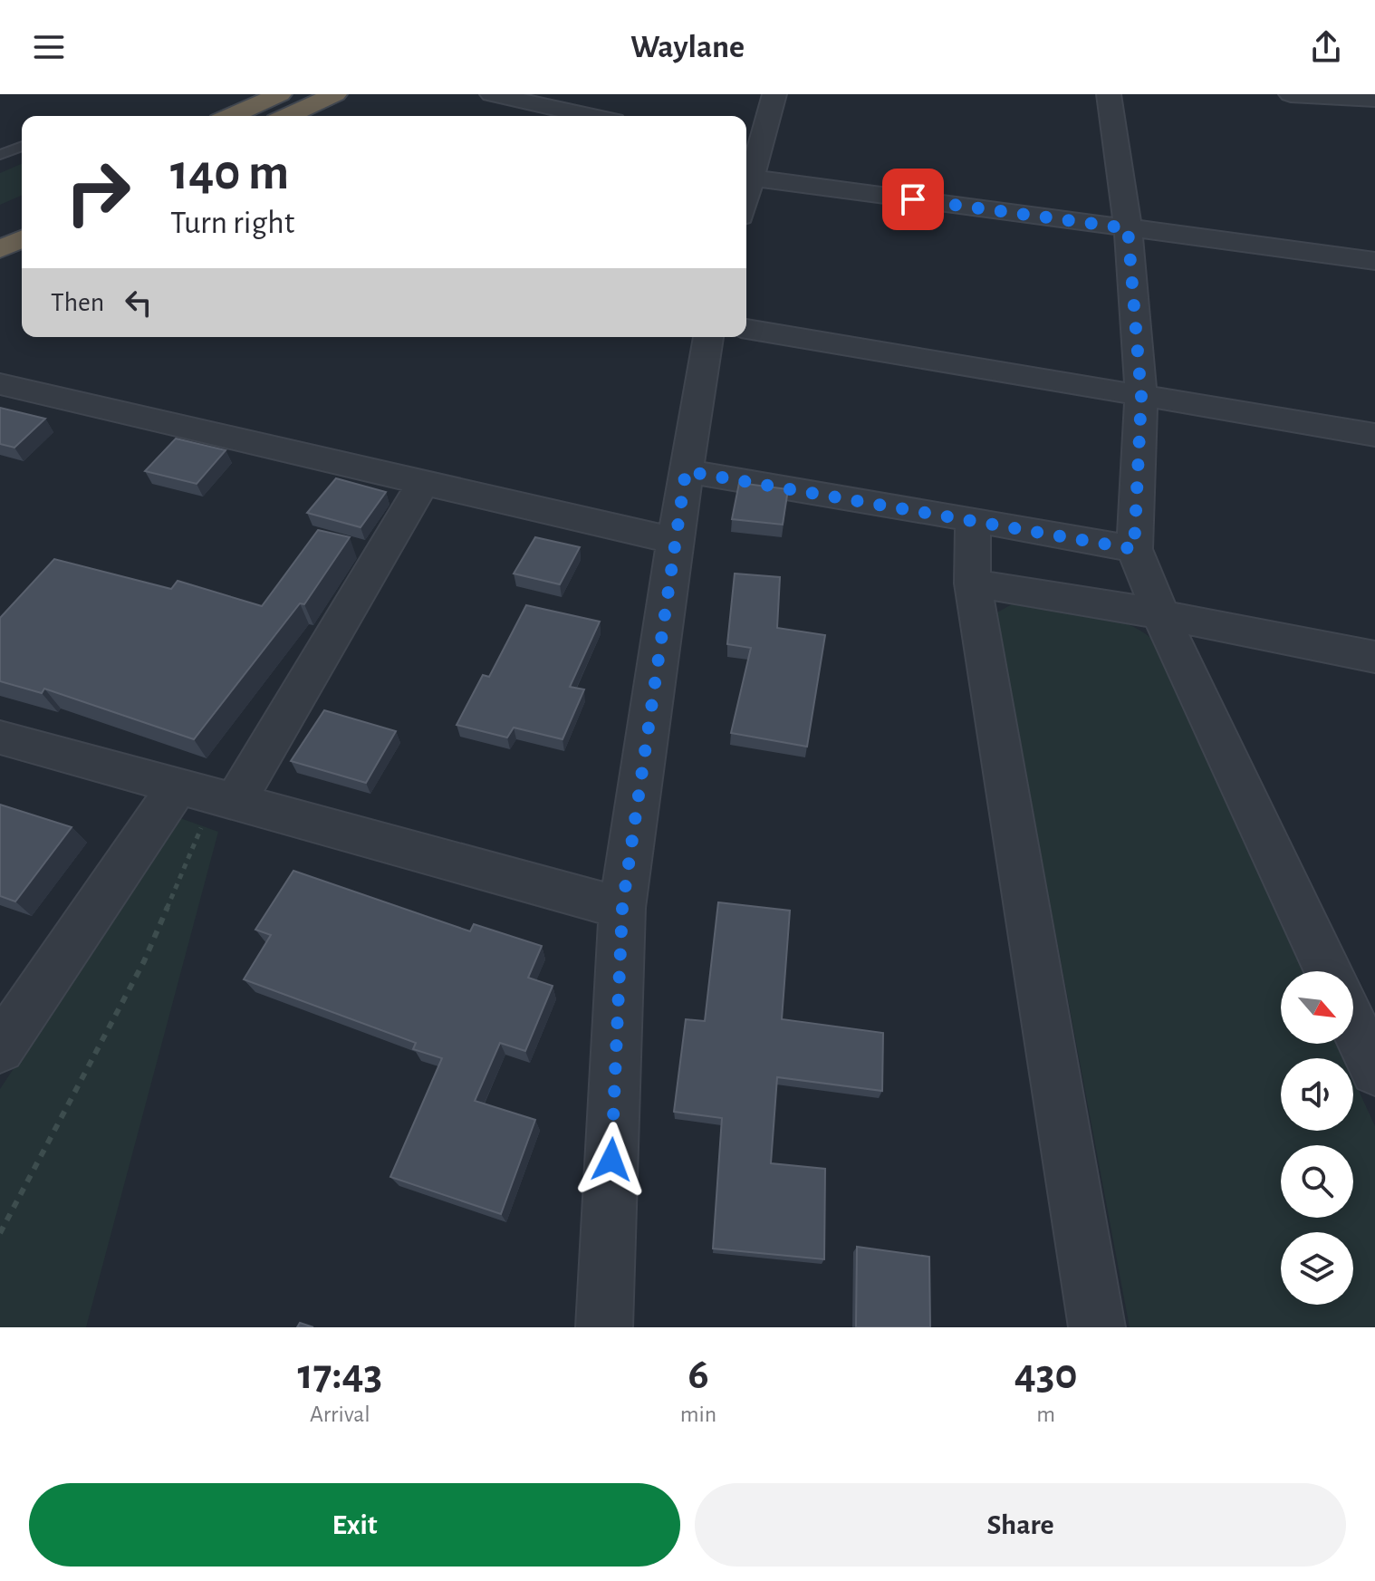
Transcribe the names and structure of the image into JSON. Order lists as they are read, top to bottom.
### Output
{
  "north": "bottom right",
  "page": {
    "header": "Waylane",
    "turn": ["140 m", "Turn right"],
    "then": "Then",
    "eta": [
      "17:43",
      "Arrival",
      "6",
      "min",
      "430",
      "m"
    ],
    "buttons": ["Exit", "Share"]
  }
}
